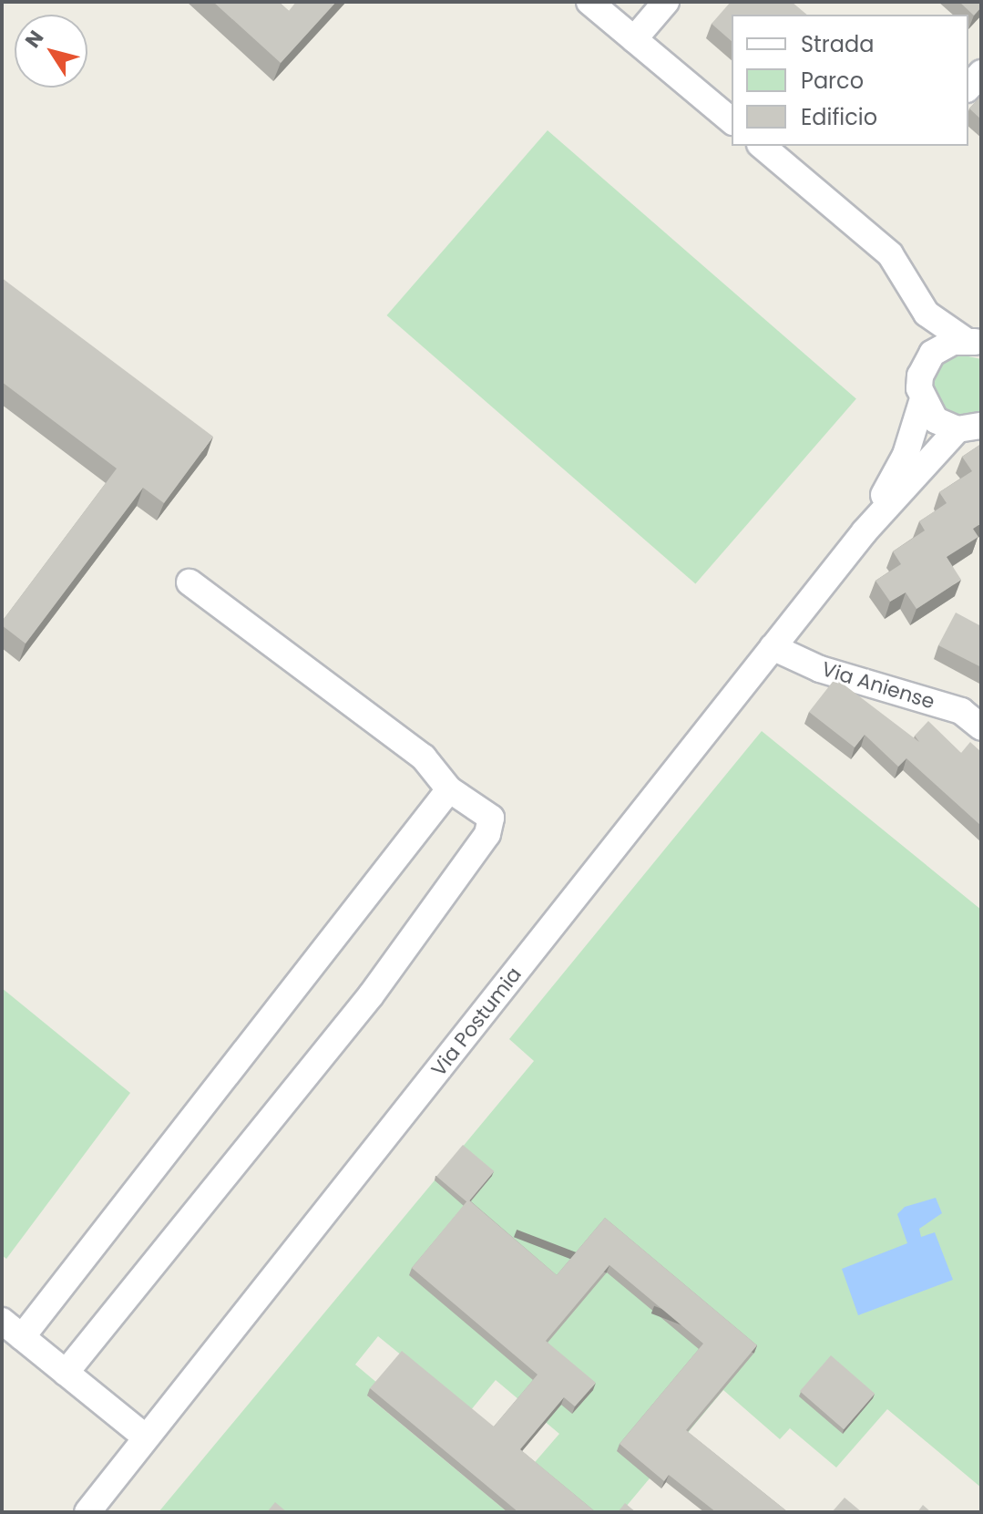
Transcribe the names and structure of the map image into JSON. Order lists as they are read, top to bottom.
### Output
{
  "streets": {
    "street": ["Via Aniense", "Via Postumia"]
  },
  "crossings": [
    ["Via Aniense", "Via Postumia"]
  ],
  "legend": ["Strada", "Parco", "Edificio"],
  "north": "top left"
}
